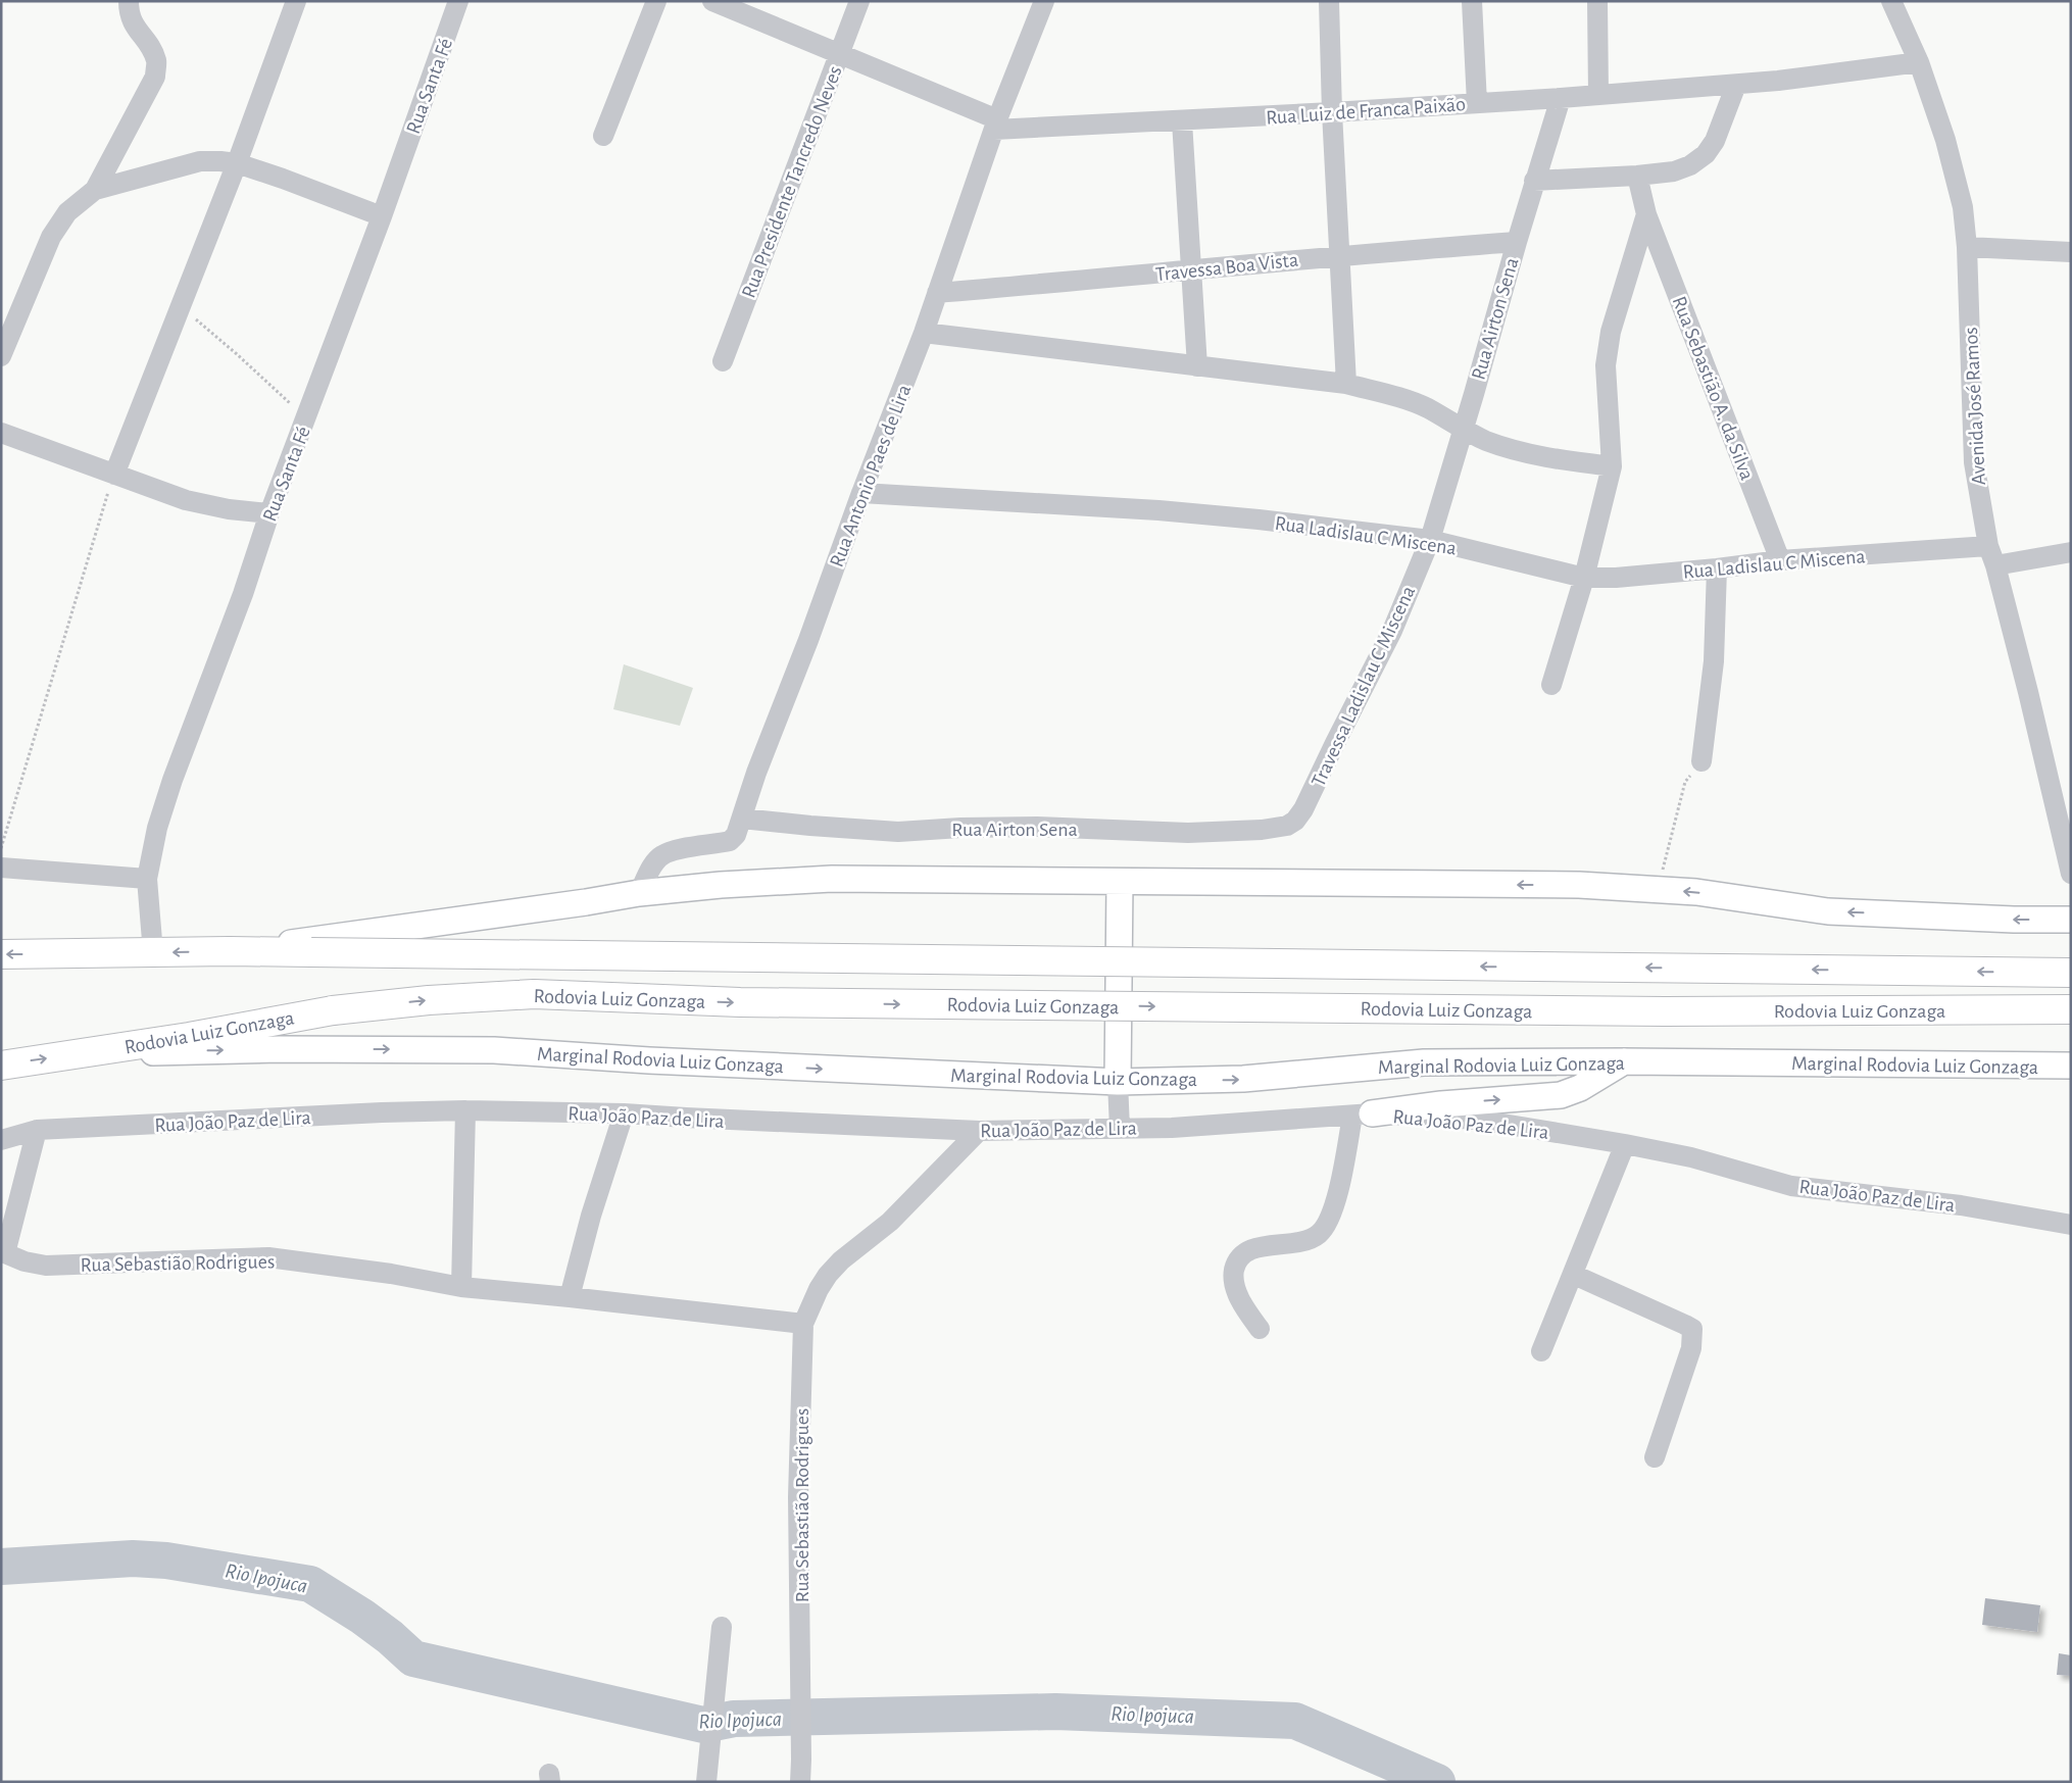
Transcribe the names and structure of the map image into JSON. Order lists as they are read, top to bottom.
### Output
{
  "streets": {
    "highway": ["Rodovia Luiz Gonzaga"],
    "main road": ["Marginal Rodovia Luiz Gonzaga"],
    "street": [
      "Rua Santa Fé",
      "Rua Luiz de Franca Paixão",
      "Rua Presidente Tancredo Neves",
      "Travessa Boa Vista",
      "Rua Airton Sena",
      "Rua Sebastião A. da Silva",
      "Avenida José Ramos",
      "Rua Antonio Paes de Lira",
      "Rua Ladislau C Miscena",
      "Travessa Ladislau C Miscena",
      "Rua João Paz de Lira",
      "Rua Sebastião Rodrigues"
    ]
  },
  "crossings": [
    ["Rua Santa Fé", "Rodovia Luiz Gonzaga"],
    ["Rua Luiz de Franca Paixão", "Rua Presidente Tancredo Neves"],
    ["Rua Luiz de Franca Paixão", "Rua Airton Sena"],
    ["Rua Luiz de Franca Paixão", "Avenida José Ramos"],
    ["Rua Luiz de Franca Paixão", "Rua Antonio Paes de Lira"],
    ["Travessa Boa Vista", "Rua Airton Sena"],
    ["Travessa Boa Vista", "Rua Antonio Paes de Lira"],
    ["Rua Airton Sena", "Rua Antonio Paes de Lira"],
    ["Rua Airton Sena", "Rua Ladislau C Miscena"],
    ["Rua Airton Sena", "Travessa Ladislau C Miscena"],
    ["Rua Sebastião A. da Silva", "Rua Ladislau C Miscena"],
    ["Avenida José Ramos", "Rua Ladislau C Miscena"],
    ["Rua Antonio Paes de Lira", "Rua Ladislau C Miscena"],
    ["Rua Ladislau C Miscena", "Travessa Ladislau C Miscena"],
    ["Rodovia Luiz Gonzaga", "Marginal Rodovia Luiz Gonzaga"],
    ["Rua João Paz de Lira", "Rua Sebastião Rodrigues"]
  ],
  "water": ["Rio Ipojuca"]
}
